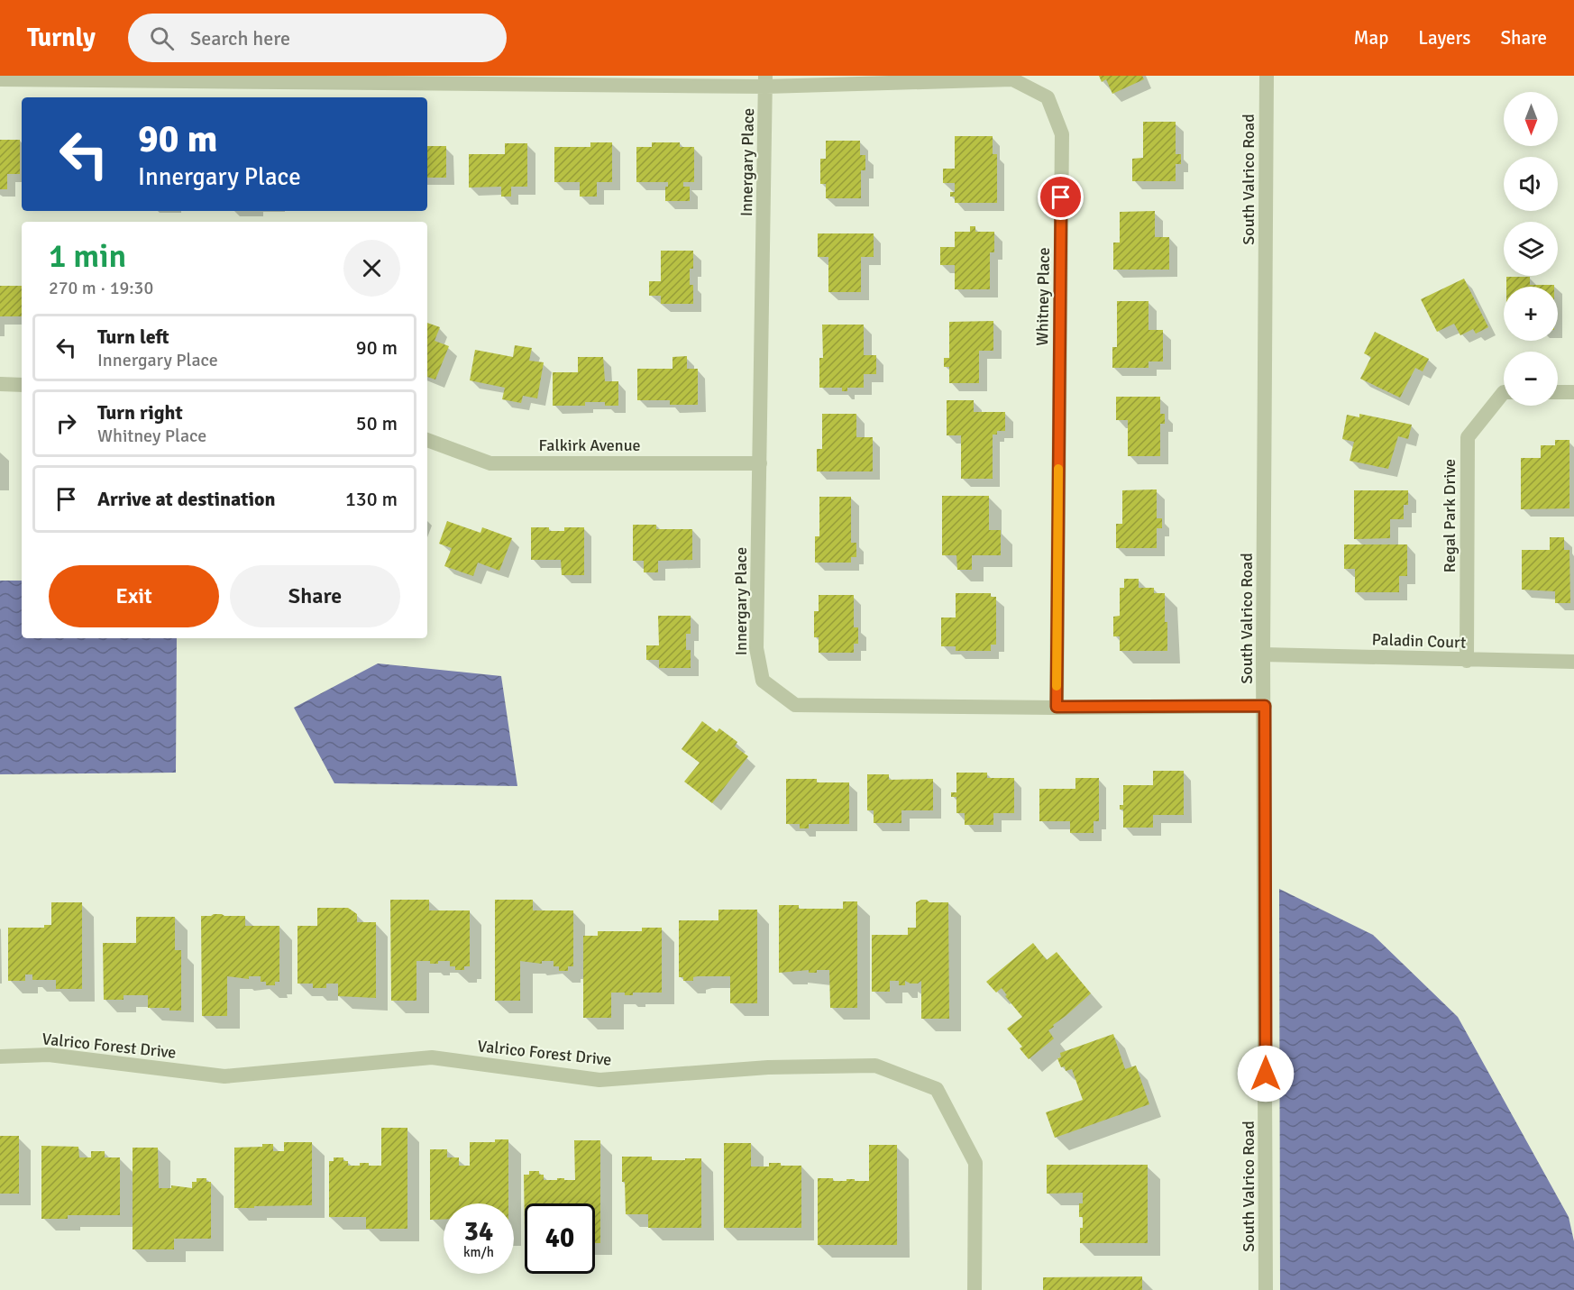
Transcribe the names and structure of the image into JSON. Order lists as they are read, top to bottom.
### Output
{
  "streets": {
    "street": [
      "Innergary Place",
      "South Valrico Road",
      "Whitney Place",
      "Falkirk Avenue",
      "Regal Park Drive",
      "Paladin Court",
      "Valrico Forest Drive"
    ]
  },
  "crossings": [
    ["Innergary Place", "South Valrico Road"],
    ["Innergary Place", "Whitney Place"],
    ["Innergary Place", "Falkirk Avenue"],
    ["South Valrico Road", "Paladin Court"],
    ["Regal Park Drive", "Paladin Court"]
  ],
  "north": "bottom",
  "page": {
    "header": "Turnly",
    "search": "Search here",
    "nav": ["Map", "Layers", "Share"],
    "map_buttons": ["+", "−"],
    "turn": ["90 m", "Innergary Place"],
    "heading": ["1 min", "270 m · 19:30"],
    "list": [
      {
        "name": "Turn left",
        "note": "Innergary Place",
        "value": "90 m"
      },
      {
        "name": "Turn right",
        "note": "Whitney Place",
        "value": "50 m"
      },
      {
        "name": "Arrive at destination",
        "value": "130 m"
      }
    ],
    "buttons": ["Exit", "Share"],
    "speed": "34 km/h",
    "limit": "40"
  }
}
